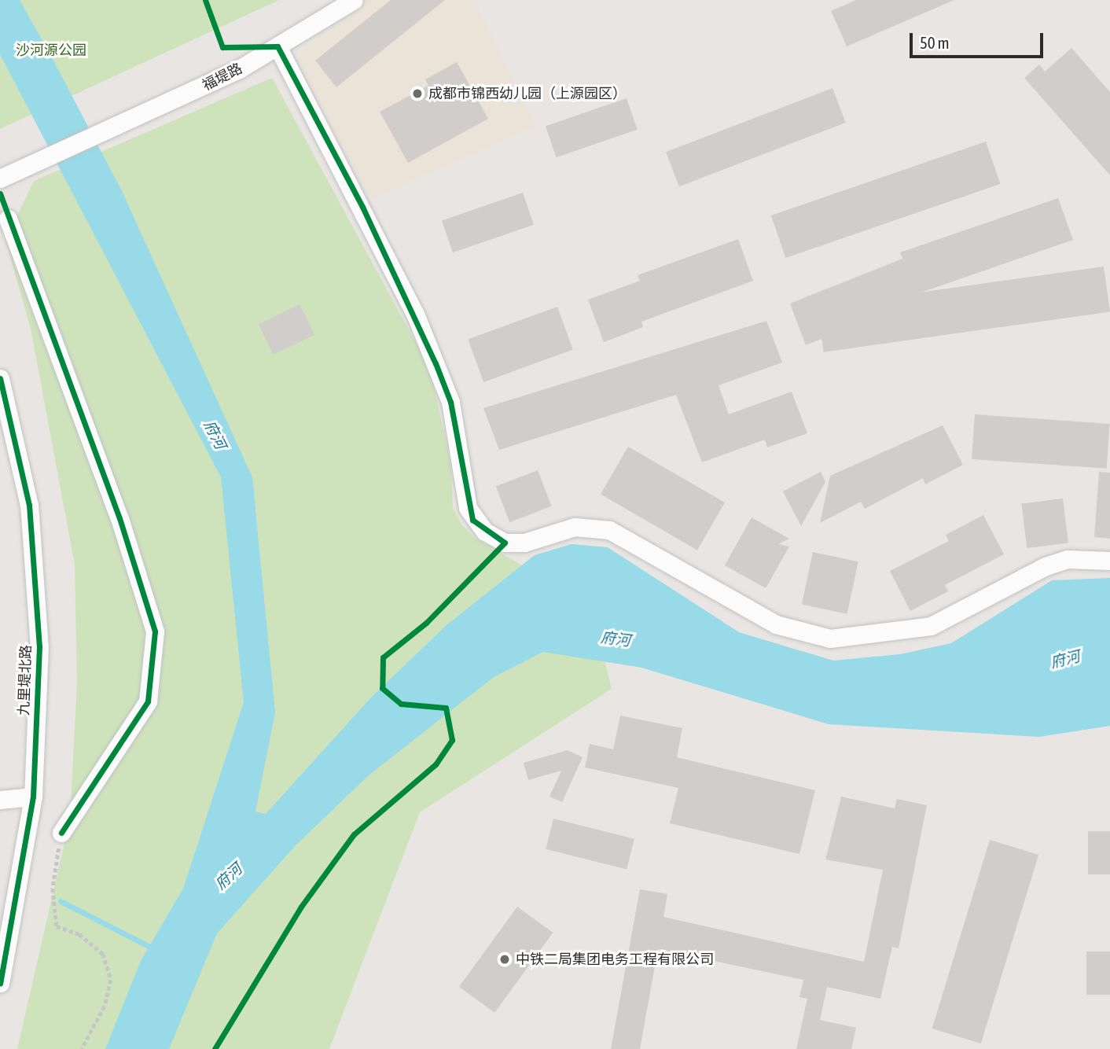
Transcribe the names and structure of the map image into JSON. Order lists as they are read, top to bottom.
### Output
{
  "streets": {
    "street": ["福堤路", "九里堤北路"]
  },
  "water": ["府河"],
  "parks": ["沙河源公园"],
  "places": ["成都市锦西幼儿园（上源园区）", "中铁二局集团电务工程有限公司"],
  "scale_bar": "50 m"
}
